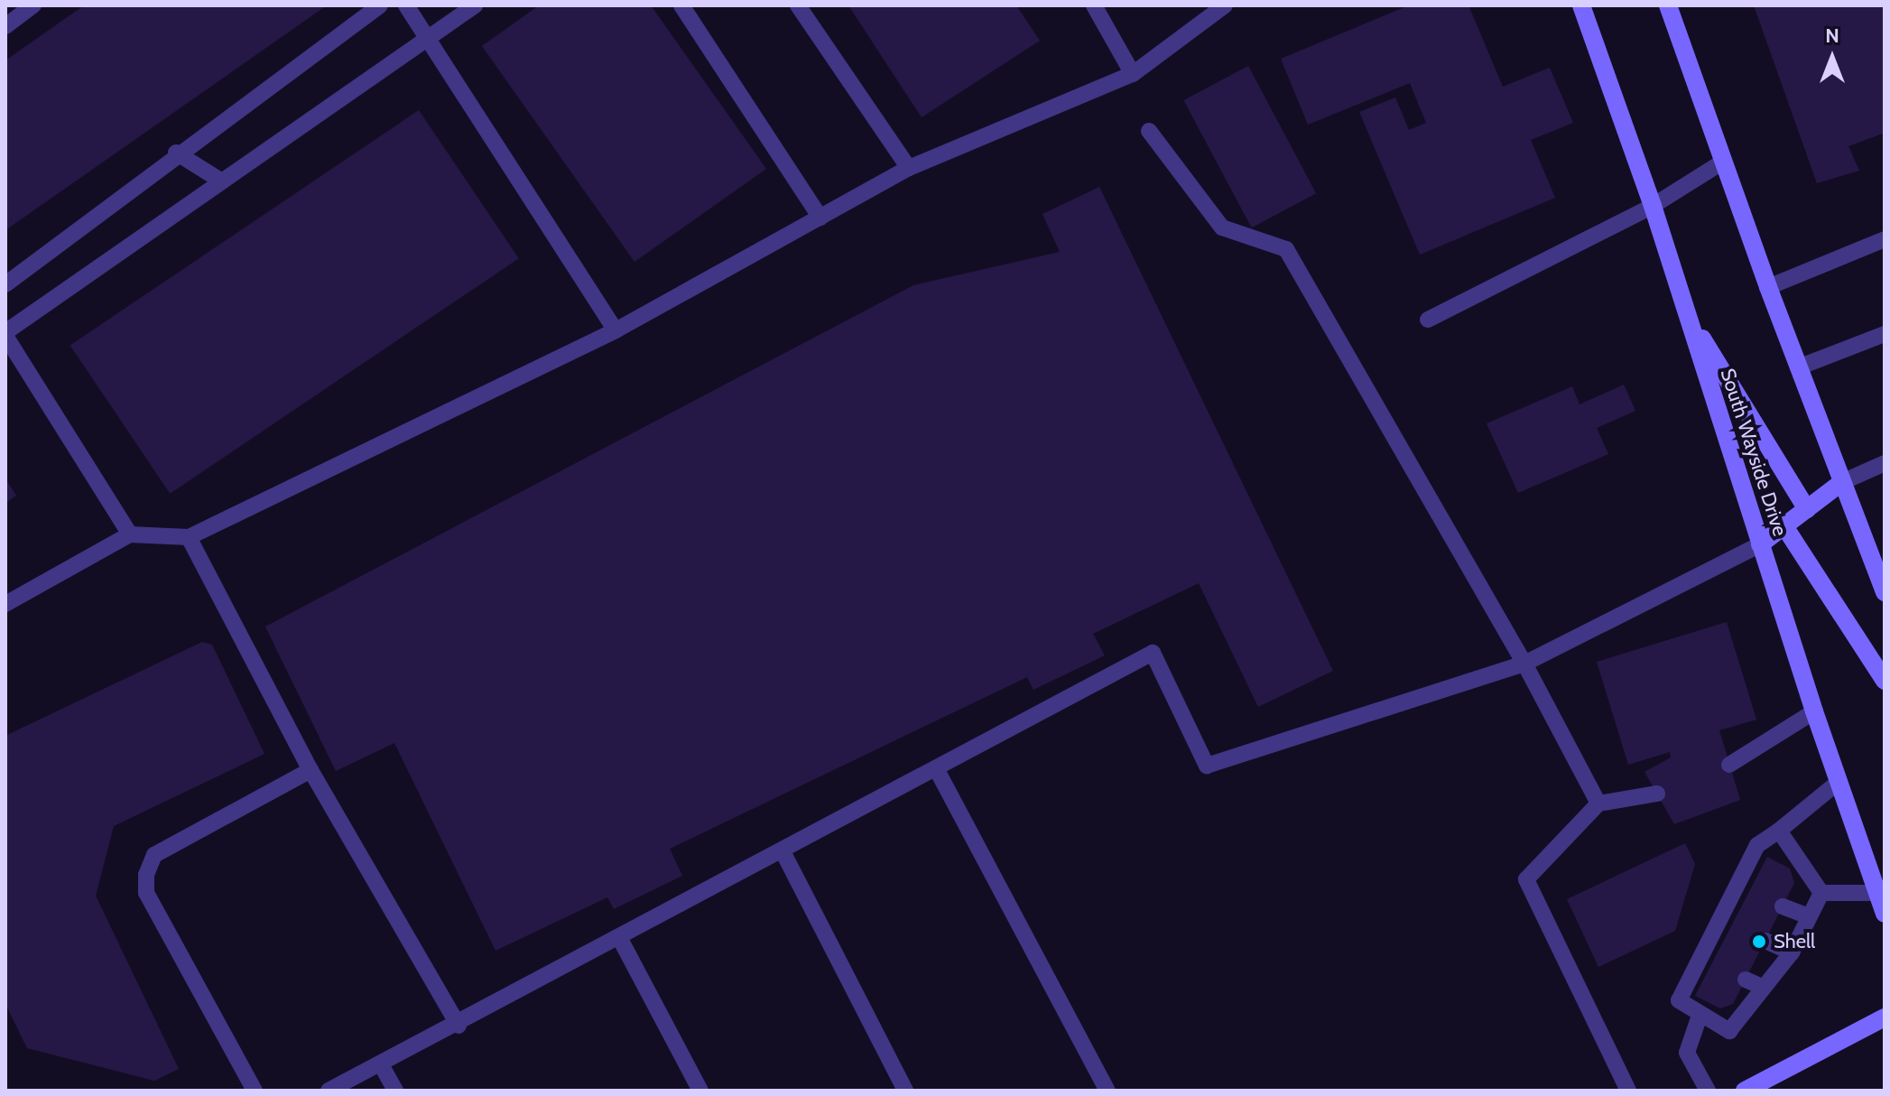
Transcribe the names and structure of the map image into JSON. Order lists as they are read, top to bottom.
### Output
{
  "streets": {
    "main road": ["South Wayside Drive"]
  },
  "places": ["Shell"],
  "north": "top"
}
